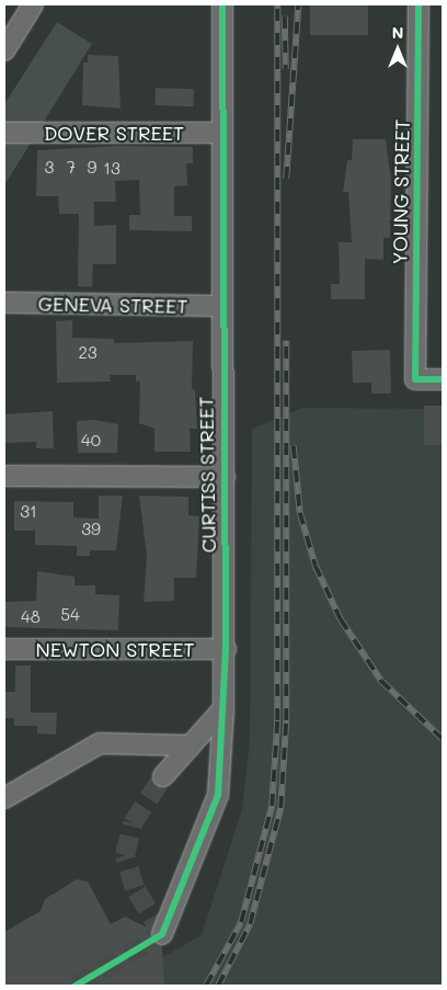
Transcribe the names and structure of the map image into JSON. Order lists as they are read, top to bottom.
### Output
{
  "streets": {
    "street": [
      "DOVER STREET",
      "YOUNG STREET",
      "GENEVA STREET",
      "CURTISS STREET",
      "NEWTON STREET"
    ]
  },
  "crossings": [
    ["DOVER STREET", "CURTISS STREET"],
    ["GENEVA STREET", "CURTISS STREET"],
    ["CURTISS STREET", "NEWTON STREET"]
  ],
  "house_numbers": [
    "3",
    "7",
    "9",
    "13",
    "23",
    "40",
    "31",
    "39",
    "54",
    "48"
  ],
  "north": "top"
}
